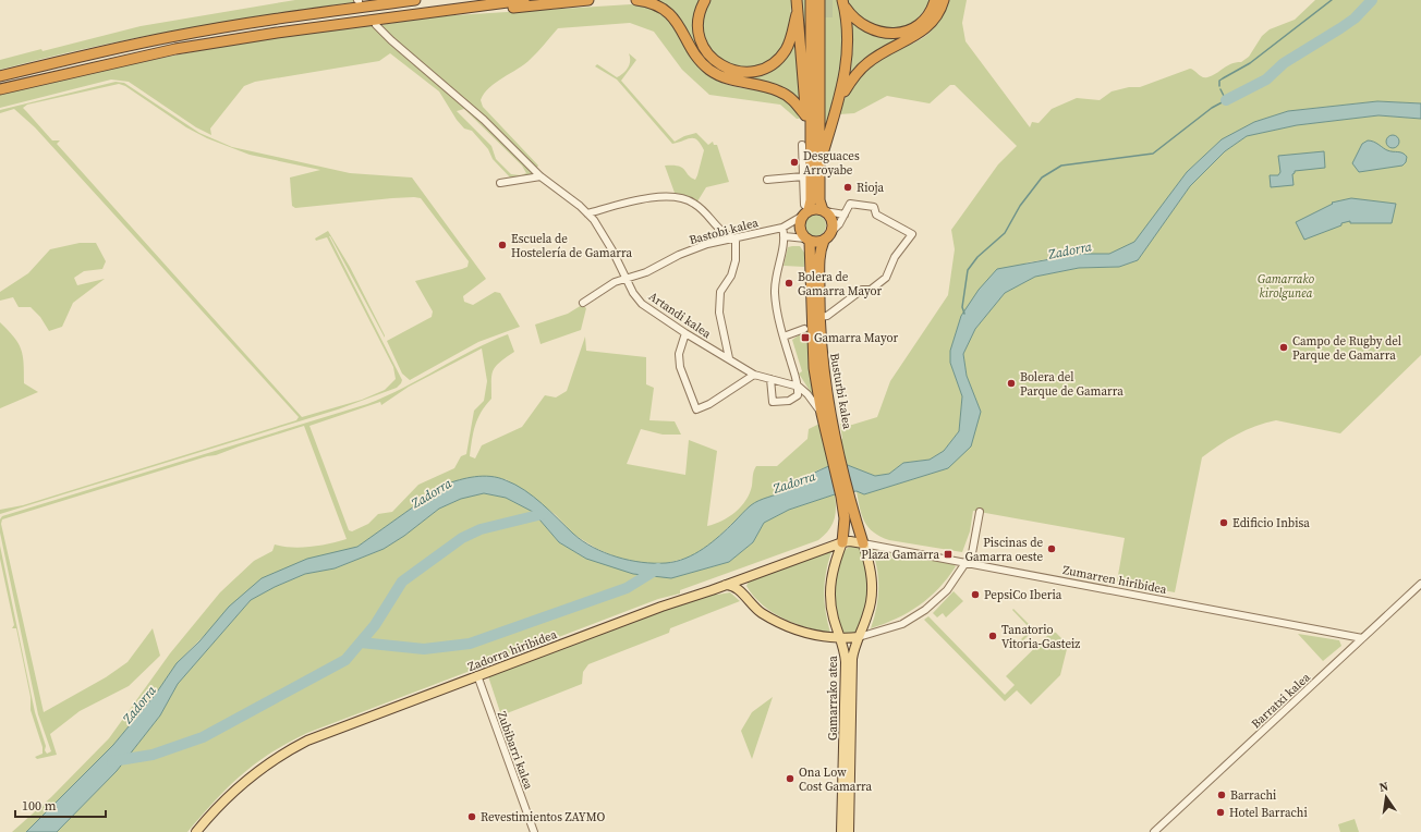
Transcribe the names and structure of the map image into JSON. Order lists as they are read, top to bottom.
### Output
{
  "streets": {
    "highway": ["Busturbi kalea"],
    "main road": ["Zadorra hiribidea", "Gamarrako atea"],
    "street": [
      "Bastobi kalea",
      "Artandi kalea",
      "Zumarren hiribidea",
      "Barratxi kalea",
      "Zubibarri kalea"
    ]
  },
  "crossings": [
    ["Bastobi kalea", "Artandi kalea"],
    ["Bastobi kalea", "Busturbi kalea"],
    ["Busturbi kalea", "Zumarren hiribidea"],
    ["Busturbi kalea", "Zadorra hiribidea"],
    ["Busturbi kalea", "Gamarrako atea"],
    ["Zumarren hiribidea", "Zadorra hiribidea"],
    ["Zumarren hiribidea", "Gamarrako atea"],
    ["Zumarren hiribidea", "Barratxi kalea"],
    ["Zadorra hiribidea", "Gamarrako atea"],
    ["Zadorra hiribidea", "Zubibarri kalea"]
  ],
  "water": ["Zadorra"],
  "parks": ["Gamarrako kirolgunea"],
  "places": {
    "other": [
      "Desguaces Arroyabe",
      "Rioja",
      "Escuela de Hostelería de Gamarra",
      "Bolera de Gamarra Mayor",
      "Campo de Rugby del Parque de Gamarra",
      "Bolera del Parque de Gamarra",
      "Edificio Inbisa",
      "Piscinas de Gamarra oeste",
      "PepsiCo Iberia",
      "Tanatorio Vitoria-Gasteiz",
      "Ona Low Cost Gamarra",
      "Barrachi",
      "Hotel Barrachi",
      "Revestimientos ZAYMO"
    ],
    "transit": ["Gamarra Mayor", "Plaza Gamarra"]
  },
  "scale_bar": "100 m",
  "north": "top"
}
